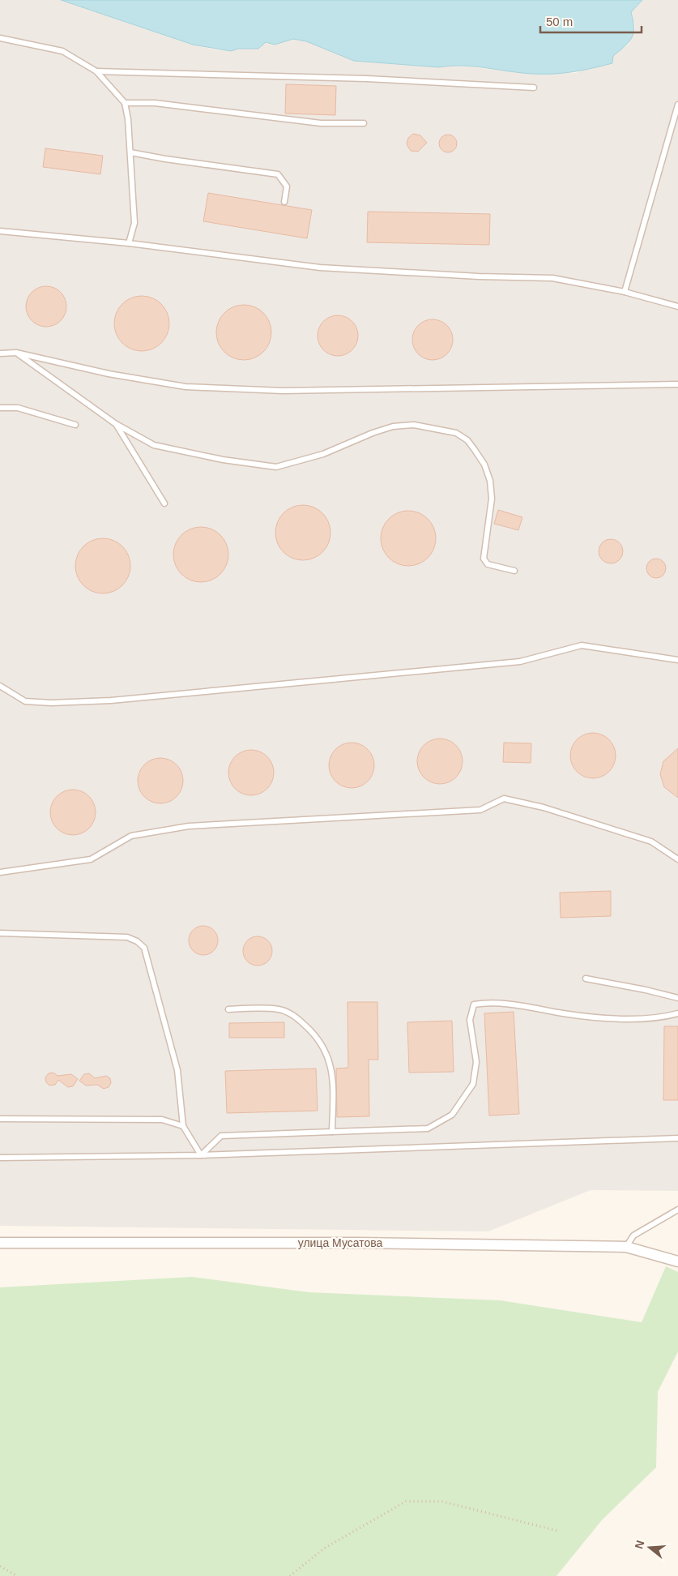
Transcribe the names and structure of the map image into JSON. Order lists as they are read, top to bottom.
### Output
{
  "streets": {
    "street": ["улица Мусатова"]
  },
  "scale_bar": "50 m",
  "north": "left"
}
